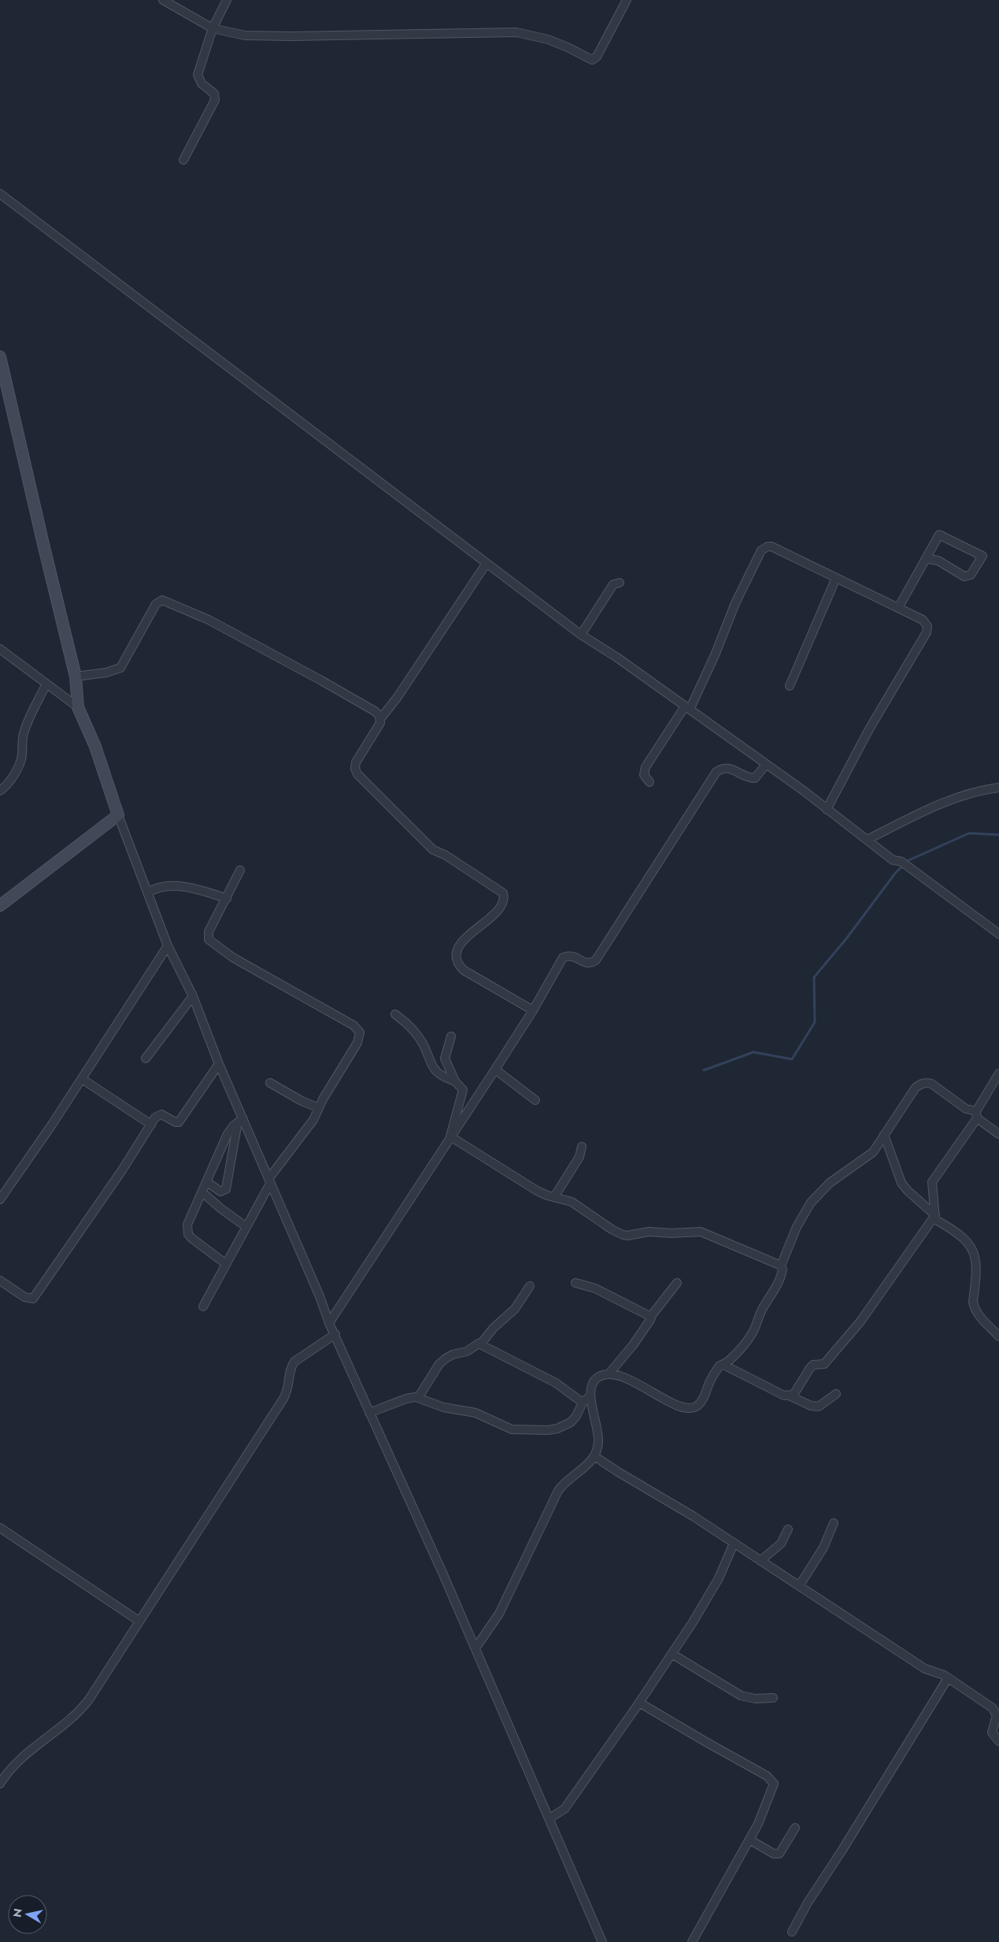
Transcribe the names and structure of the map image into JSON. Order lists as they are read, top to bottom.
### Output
{
  "north": "left"
}
